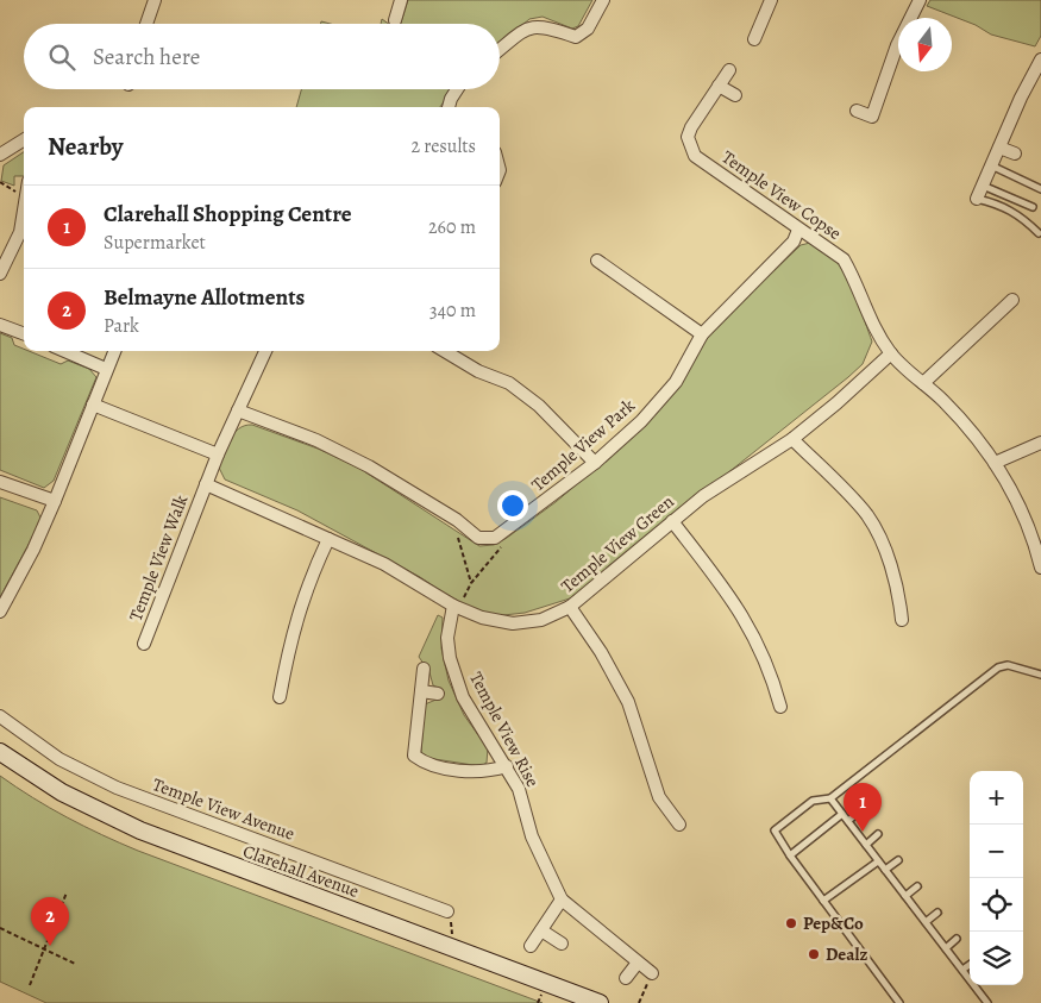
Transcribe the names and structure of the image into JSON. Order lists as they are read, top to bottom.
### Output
{
  "streets": {
    "main road": ["Clarehall Avenue"],
    "street": [
      "Temple View Copse",
      "Temple View Park",
      "Temple View Green",
      "Temple View Walk",
      "Temple View Rise",
      "Temple View Avenue"
    ]
  },
  "crossings": [
    ["Temple View Copse", "Temple View Park"],
    ["Temple View Copse", "Temple View Green"],
    ["Temple View Park", "Temple View Walk"],
    ["Temple View Green", "Temple View Walk"],
    ["Temple View Green", "Temple View Rise"]
  ],
  "places": ["Pep&Co", "Dealz"],
  "north": "bottom",
  "page": {
    "search": "Search here",
    "heading": ["Nearby", "2 results"],
    "list": [
      {
        "mark": "1",
        "name": "Clarehall Shopping Centre",
        "note": "Supermarket",
        "value": "260 m"
      },
      {
        "mark": "2",
        "name": "Belmayne Allotments",
        "note": "Park",
        "value": "340 m"
      }
    ],
    "map_buttons": ["+", "−"],
    "pins": ["1", "2"]
  }
}
